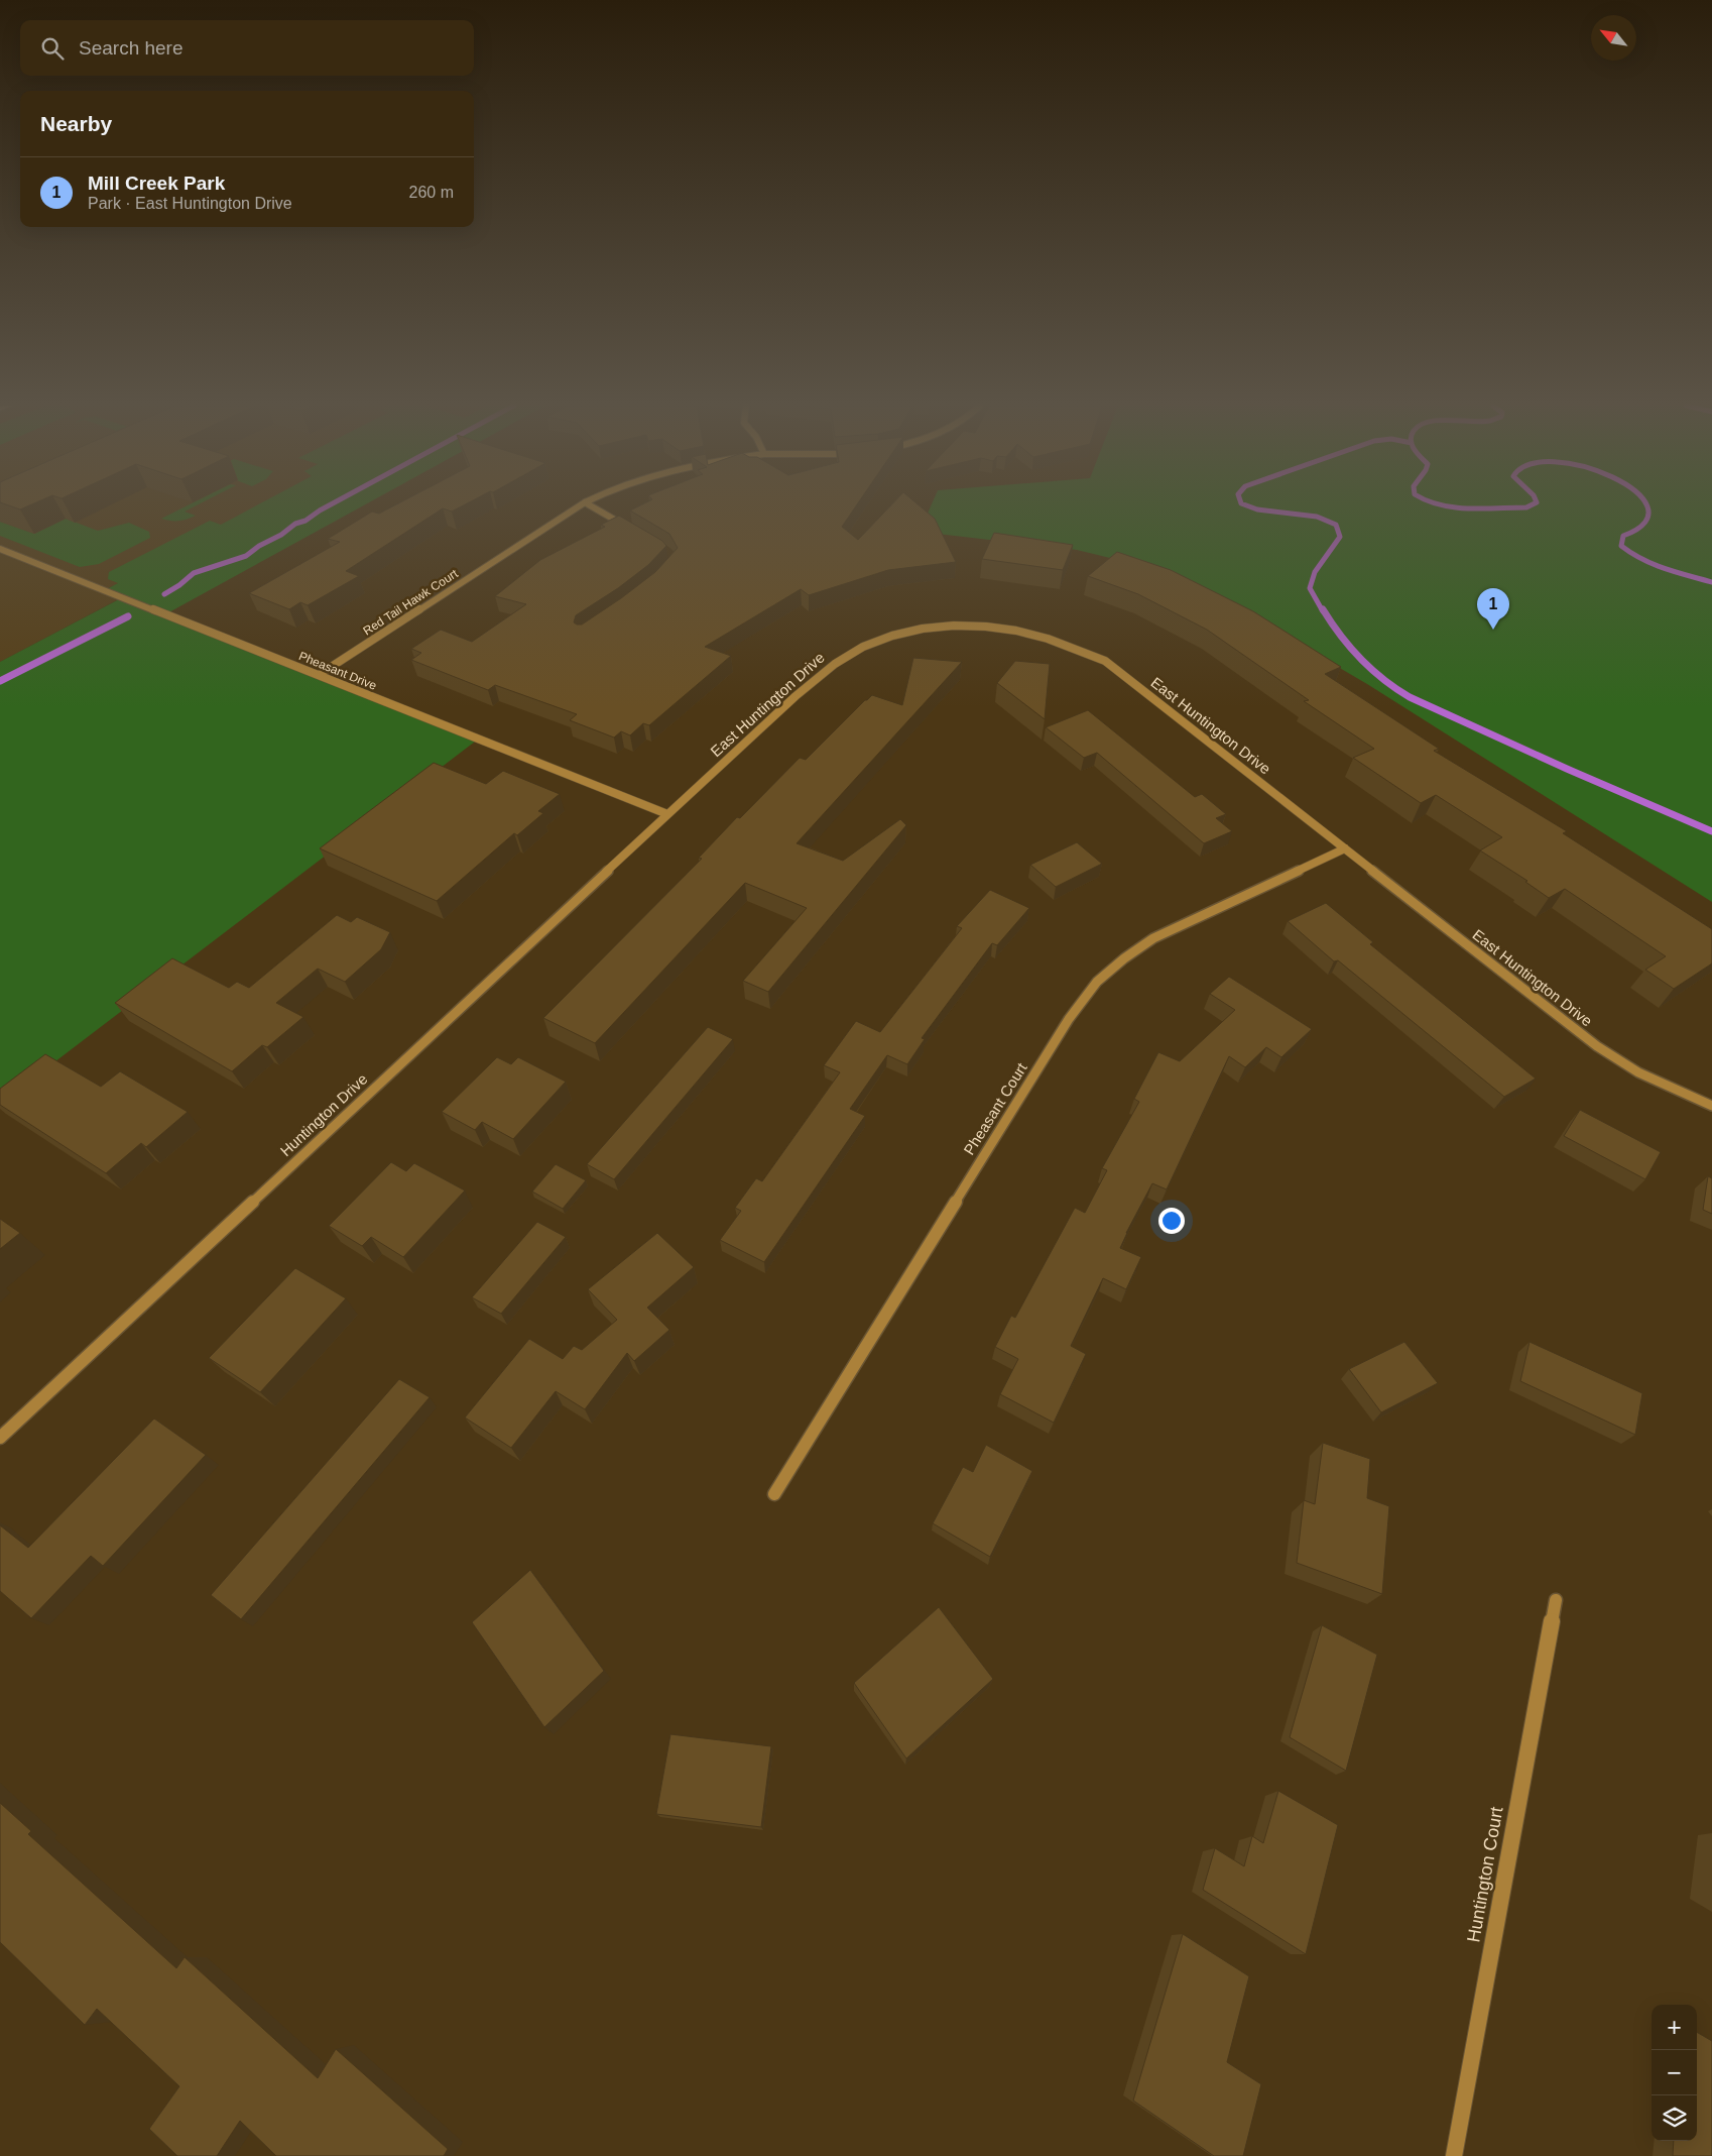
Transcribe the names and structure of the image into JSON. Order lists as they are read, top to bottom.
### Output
{
  "streets": {
    "street": [
      "Red Tail Hawk Court",
      "Pheasant Drive",
      "East Huntington Drive",
      "Pheasant Court",
      "Huntington Drive",
      "Huntington Court"
    ]
  },
  "crossings": [
    ["Red Tail Hawk Court", "Pheasant Drive"],
    ["Pheasant Drive", "East Huntington Drive"],
    ["Pheasant Drive", "Huntington Drive"],
    ["East Huntington Drive", "Pheasant Court"],
    ["East Huntington Drive", "Huntington Drive"]
  ],
  "north": "top left",
  "page": {
    "search": "Search here",
    "heading": "Nearby",
    "list": [
      {
        "mark": "1",
        "name": "Mill Creek Park",
        "note": "Park · East Huntington Drive",
        "value": "260 m"
      }
    ],
    "pins": "1",
    "map_buttons": ["+", "−"]
  }
}
